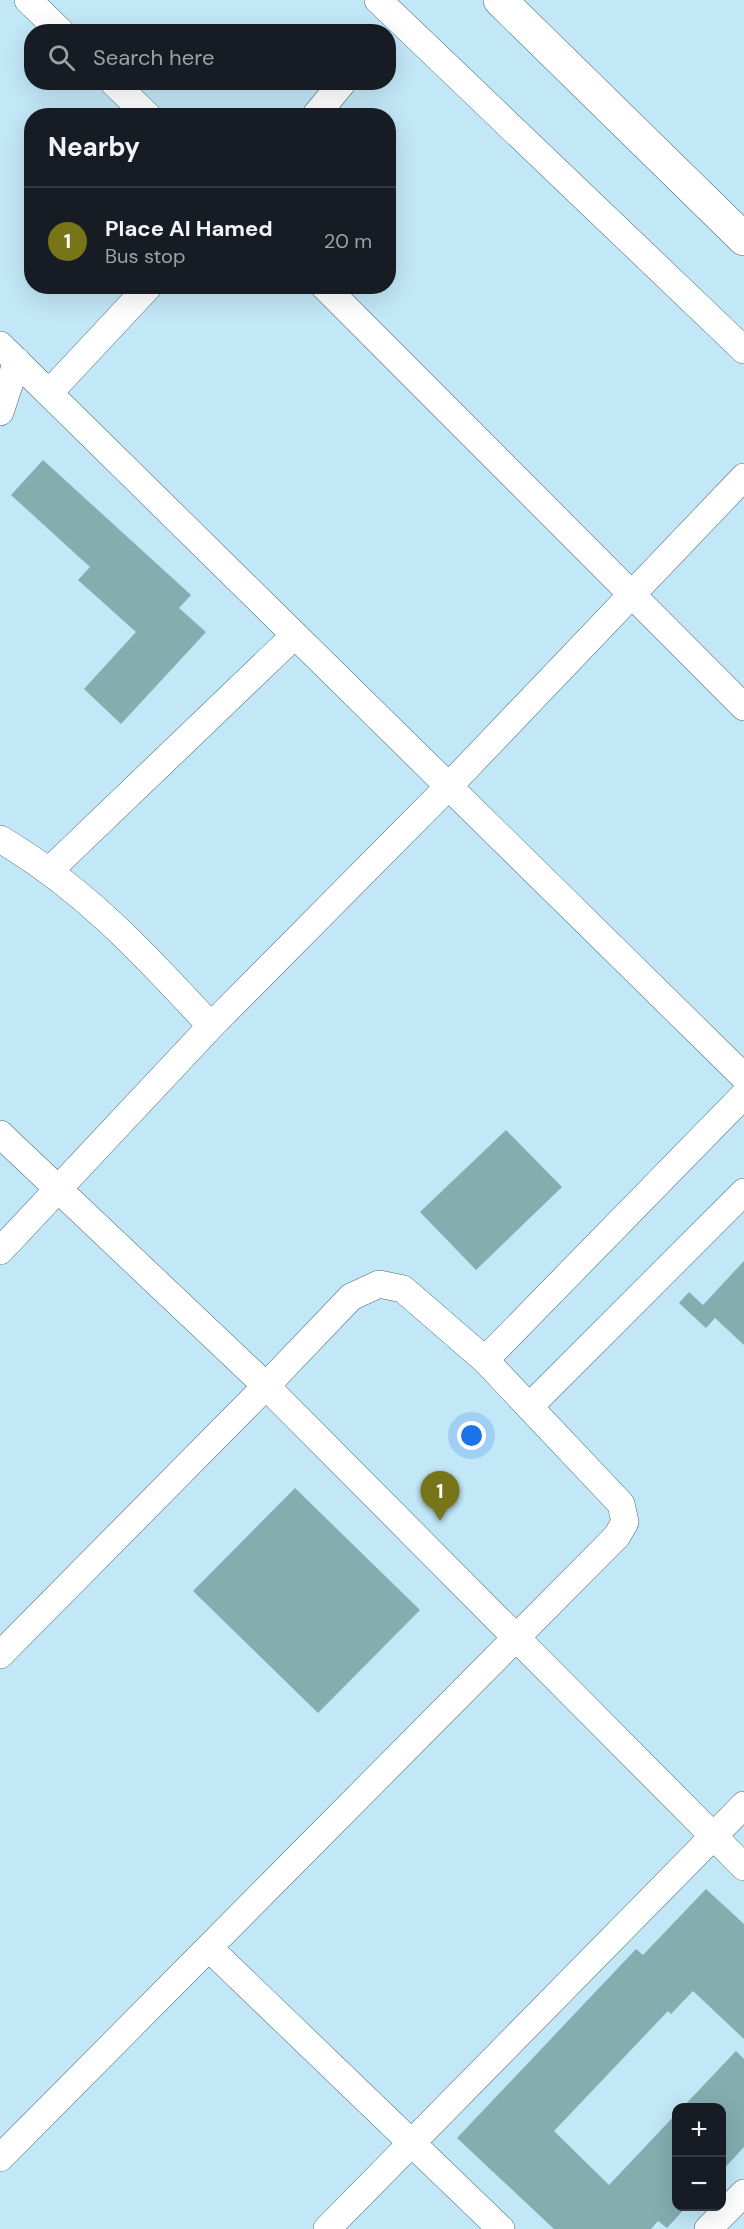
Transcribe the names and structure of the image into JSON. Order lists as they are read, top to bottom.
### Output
{
  "page": {
    "search": "Search here",
    "heading": "Nearby",
    "list": [
      {
        "mark": "1",
        "name": "Place Al Hamed",
        "note": "Bus stop",
        "value": "20 m"
      }
    ],
    "pins": "1",
    "map_buttons": ["+", "−"]
  }
}
